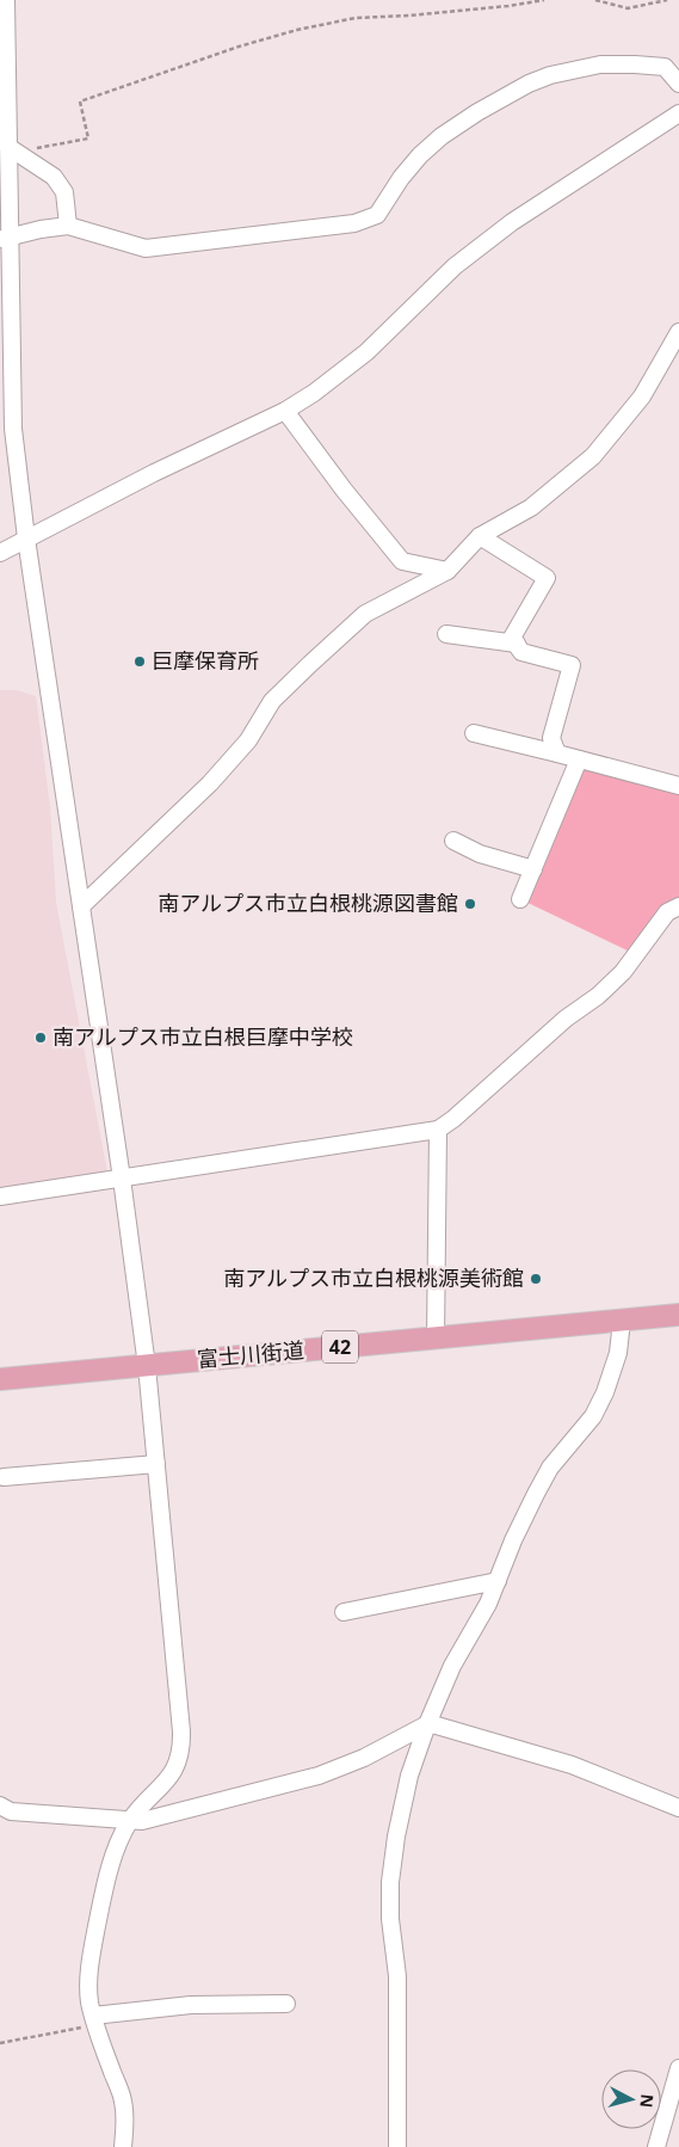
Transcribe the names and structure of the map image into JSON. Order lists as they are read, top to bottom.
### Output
{
  "streets": {
    "main road": ["42", "富士川街道"]
  },
  "places": [
    "巨摩保育所",
    "南アルプス市立白根桃源図書館",
    "南アルプス市立白根巨摩中学校",
    "南アルプス市立白根桃源美術館"
  ],
  "north": "right"
}
